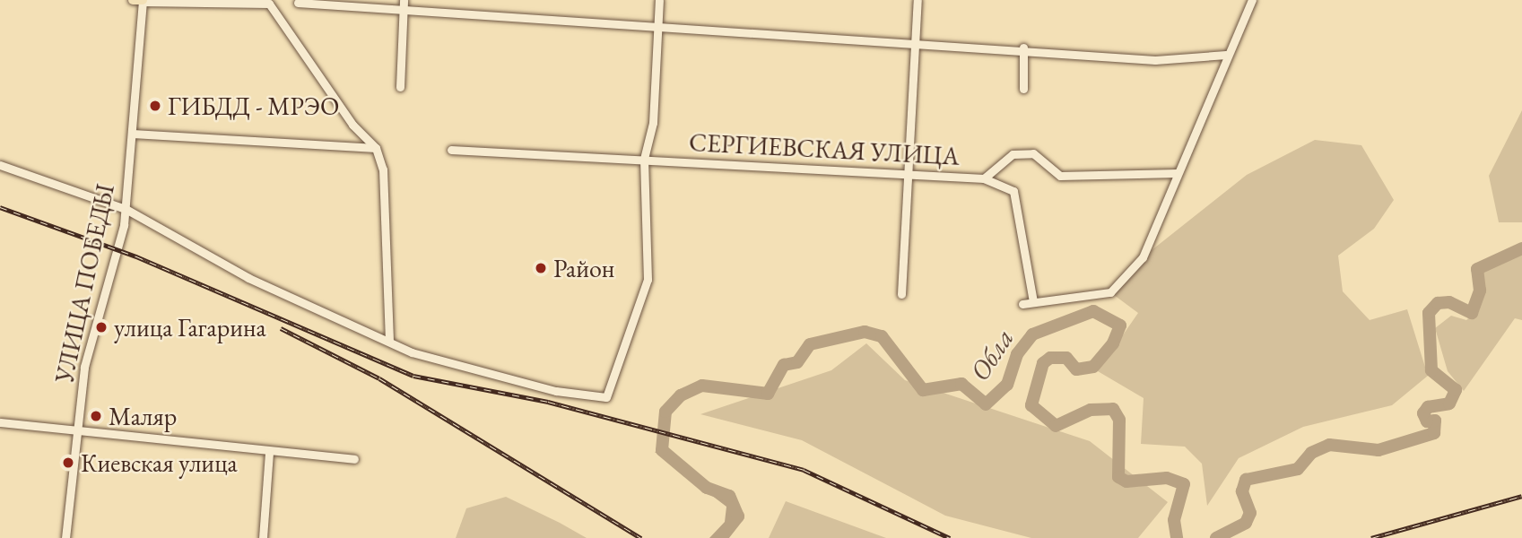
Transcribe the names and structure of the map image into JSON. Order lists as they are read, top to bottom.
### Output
{
  "streets": {
    "street": ["СЕРГИЕВСКАЯ УЛИЦА", "УЛИЦА ПОБЕДЫ"]
  },
  "water": ["Обла"],
  "places": [
    "ГИБДД - МРЭО",
    "Район",
    "улица Гагарина",
    "Маляр",
    "Киевская улица"
  ]
}
